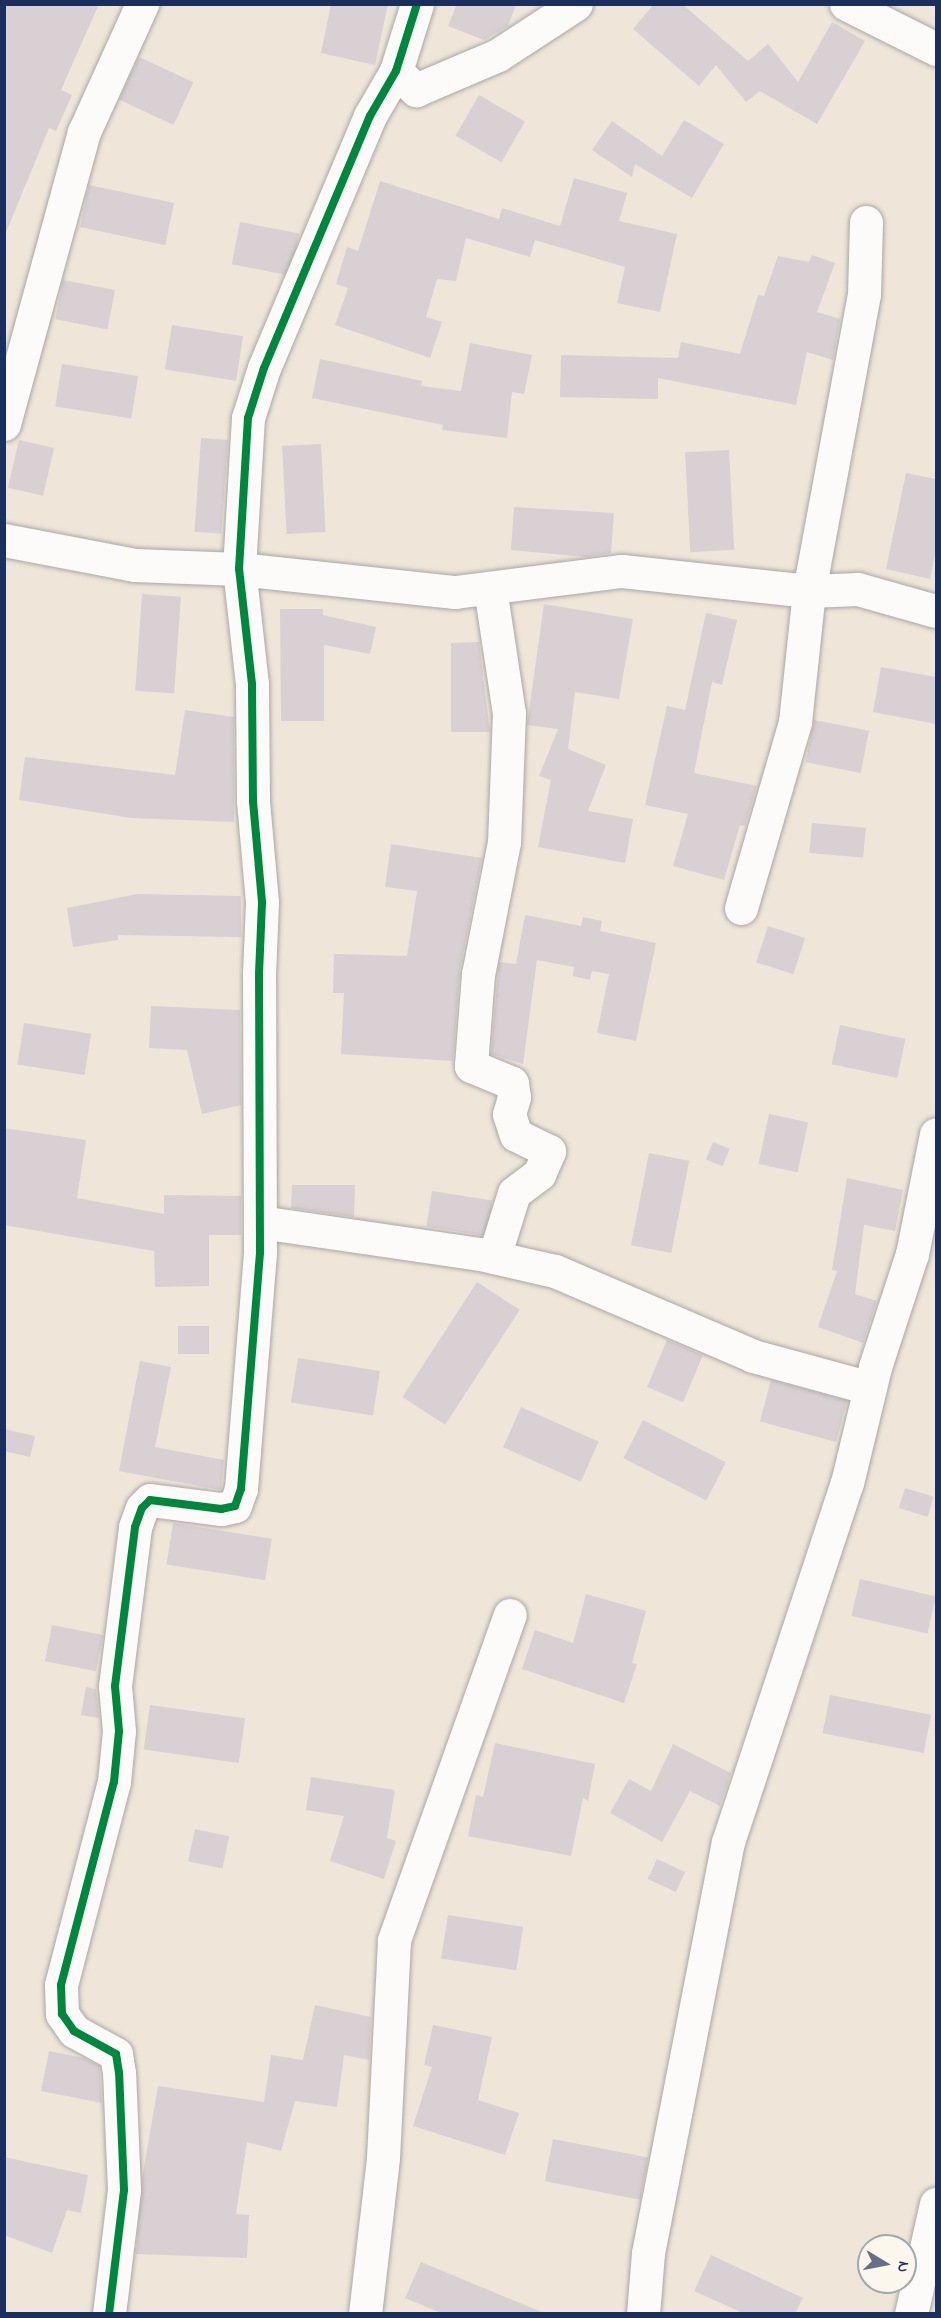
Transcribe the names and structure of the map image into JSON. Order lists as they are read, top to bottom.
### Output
{
  "north": "right"
}
